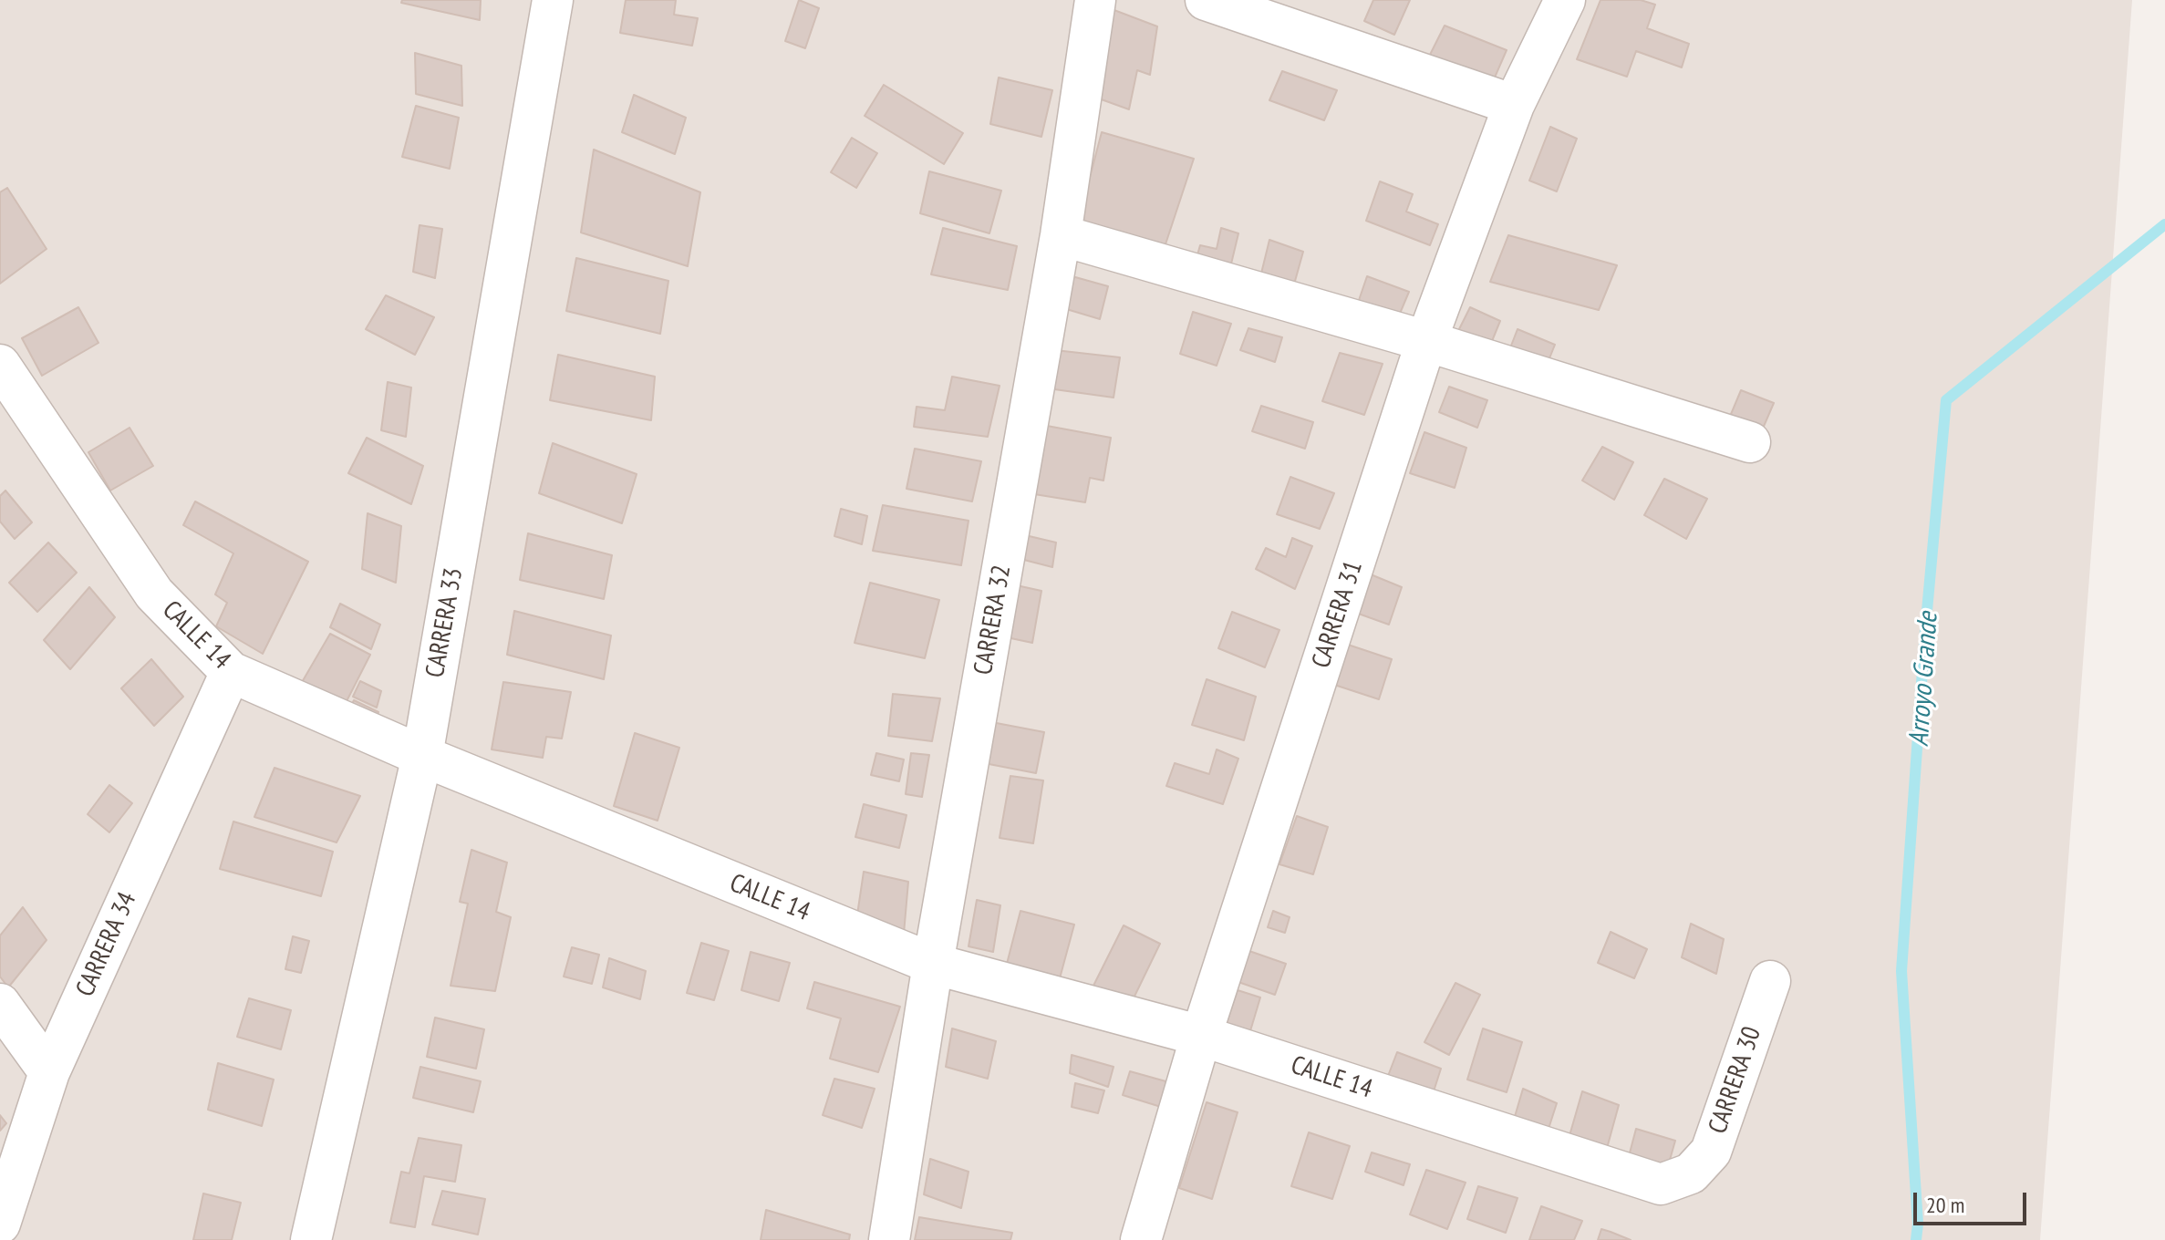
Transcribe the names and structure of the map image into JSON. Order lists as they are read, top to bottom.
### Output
{
  "streets": {
    "street": [
      "CARRERA 31",
      "CARRERA 32",
      "CARRERA 33",
      "CALLE 14",
      "CARRERA 34",
      "CARRERA 30"
    ]
  },
  "crossings": [
    ["CARRERA 31", "CALLE 14"],
    ["CARRERA 32", "CALLE 14"],
    ["CARRERA 33", "CALLE 14"],
    ["CALLE 14", "CARRERA 34"],
    ["CALLE 14", "CARRERA 30"]
  ],
  "water": ["Arroyo Grande"],
  "scale_bar": "20 m"
}
